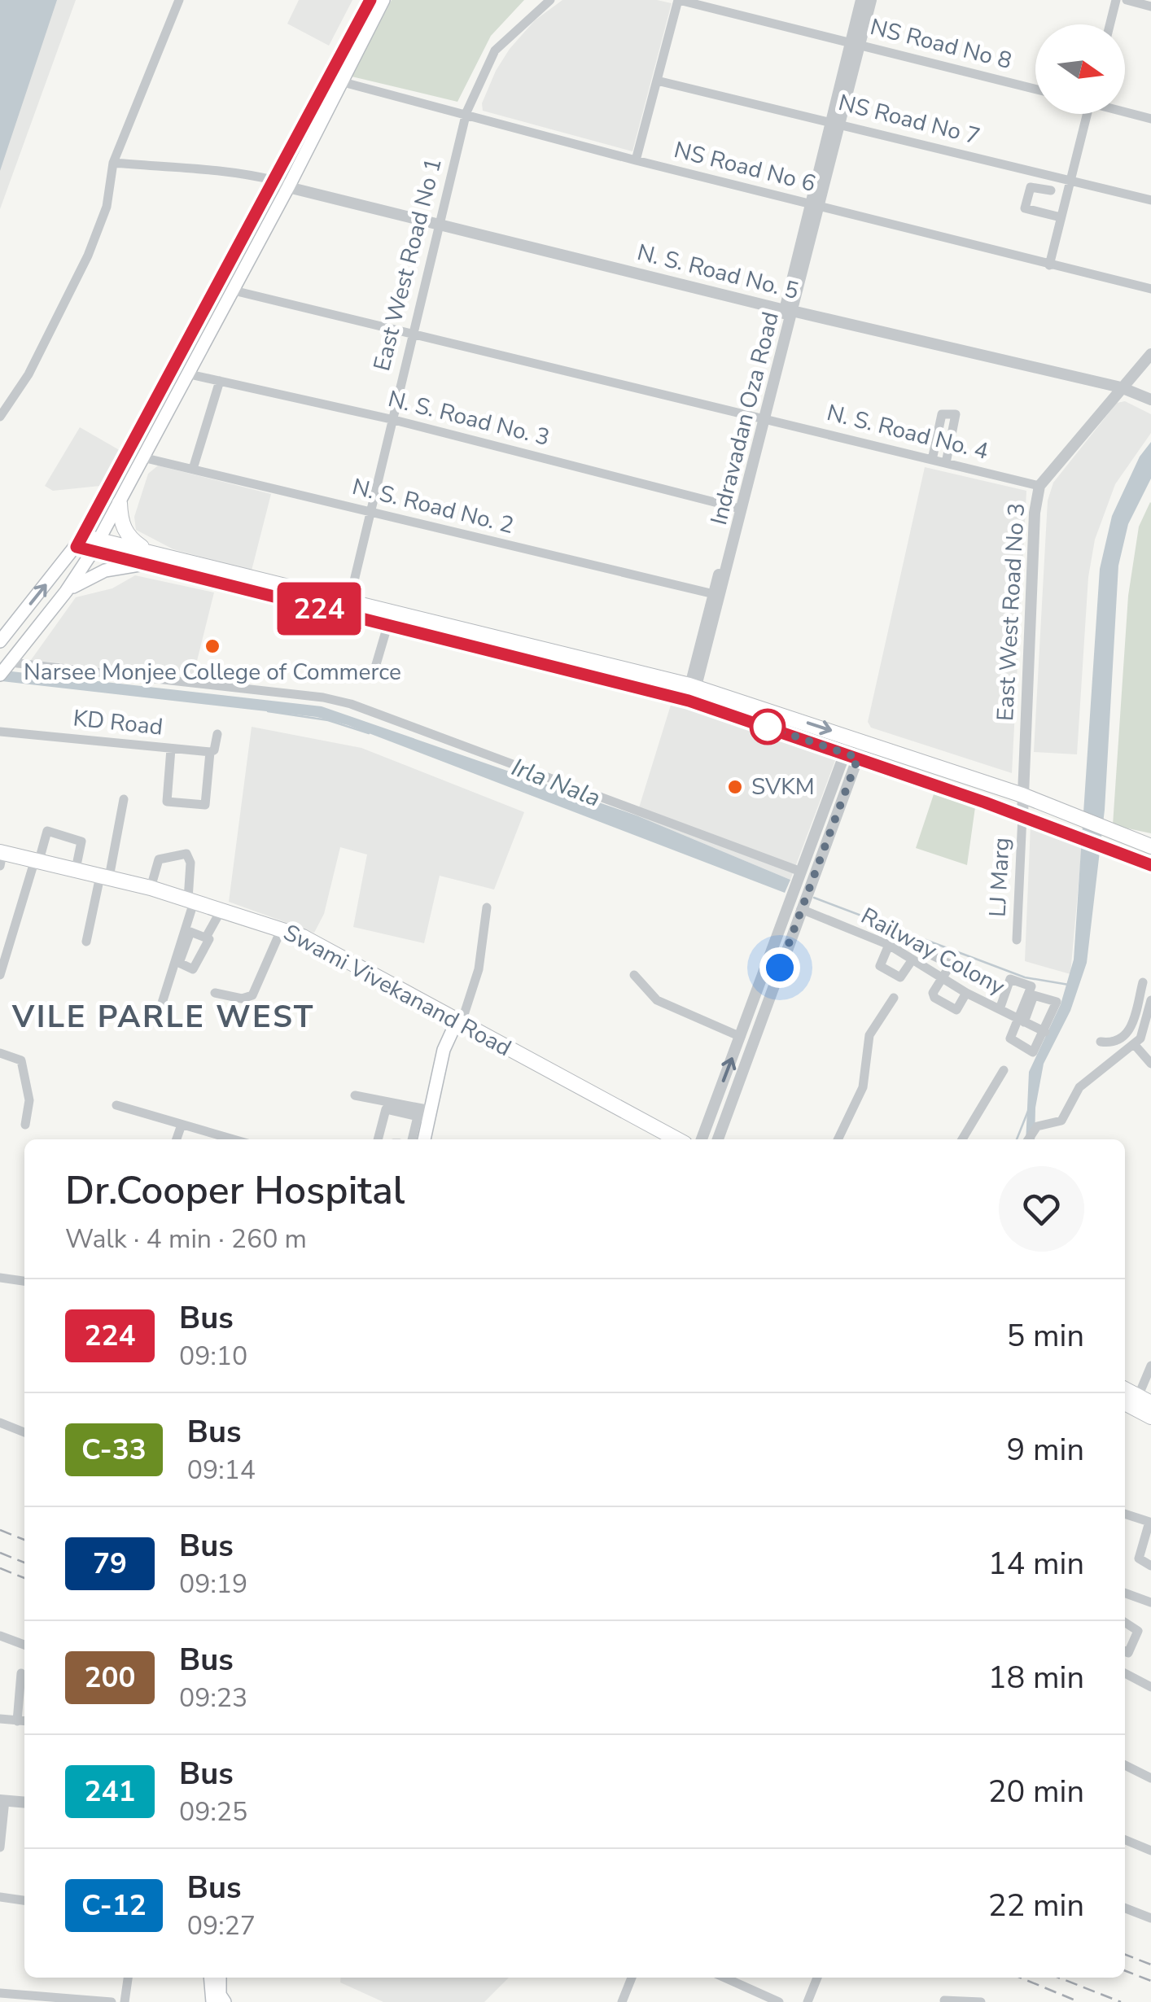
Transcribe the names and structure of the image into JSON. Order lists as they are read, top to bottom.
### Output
{
  "streets": {
    "main road": ["Swami Vivekanand Road"],
    "street": [
      "NS Road No 8",
      "NS Road No 7",
      "NS Road No 6",
      "East West Road No 1",
      "N. S. Road No. 5",
      "N. S. Road No. 3",
      "Indravadan Oza Road",
      "N. S. Road No. 4",
      "N. S. Road No. 2",
      "East West Road No 3",
      "KD Road",
      "LJ Marg",
      "Railway Colony"
    ]
  },
  "crossings": [
    ["NS Road No 8", "Indravadan Oza Road"],
    ["NS Road No 7", "Indravadan Oza Road"],
    ["NS Road No 6", "East West Road No 1"],
    ["NS Road No 6", "Indravadan Oza Road"],
    ["East West Road No 1", "N. S. Road No. 5"],
    ["East West Road No 1", "N. S. Road No. 3"],
    ["East West Road No 1", "N. S. Road No. 2"],
    ["N. S. Road No. 5", "Indravadan Oza Road"],
    ["N. S. Road No. 5", "East West Road No 3"],
    ["N. S. Road No. 3", "Indravadan Oza Road"],
    ["Indravadan Oza Road", "N. S. Road No. 4"],
    ["Indravadan Oza Road", "N. S. Road No. 2"],
    ["N. S. Road No. 4", "East West Road No 3"],
    ["East West Road No 3", "LJ Marg"]
  ],
  "districts": ["VILE PARLE WEST"],
  "water": ["Irla Nala"],
  "places": ["Narsee Monjee College of Commerce", "SVKM"],
  "lines": ["bus line 224"],
  "north": "right",
  "page": {
    "on_map": "224",
    "heading": ["Dr.Cooper Hospital", "Walk · 4 min · 260 m"],
    "list": [
      {
        "mark": "224",
        "name": "Bus",
        "note": "09:10",
        "value": "5 min"
      },
      {
        "mark": "C-33",
        "name": "Bus",
        "note": "09:14",
        "value": "9 min"
      },
      {
        "mark": "79",
        "name": "Bus",
        "note": "09:19",
        "value": "14 min"
      },
      {
        "mark": "200",
        "name": "Bus",
        "note": "09:23",
        "value": "18 min"
      },
      {
        "mark": "241",
        "name": "Bus",
        "note": "09:25",
        "value": "20 min"
      },
      {
        "mark": "C-12",
        "name": "Bus",
        "note": "09:27",
        "value": "22 min"
      }
    ]
  }
}
